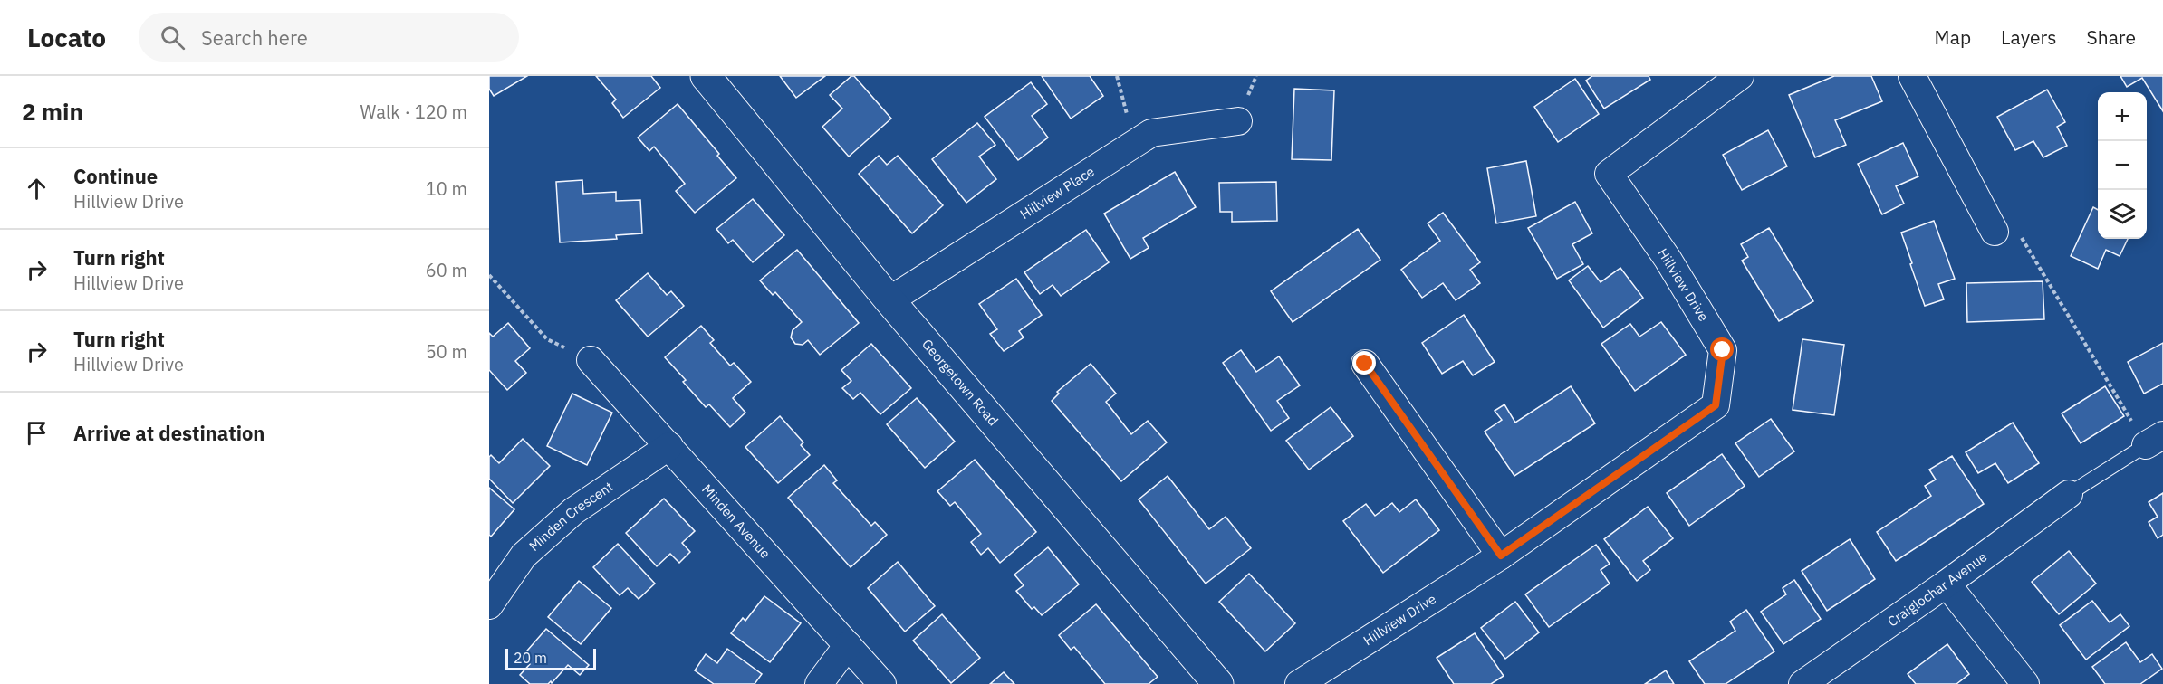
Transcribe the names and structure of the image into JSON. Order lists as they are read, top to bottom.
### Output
{
  "streets": {
    "street": [
      "Hillview Place",
      "Hillview Drive",
      "Georgetown Road",
      "Minden Crescent",
      "Minden Avenue",
      "Craiglochar Avenue"
    ]
  },
  "crossings": [
    ["Hillview Place", "Georgetown Road"],
    ["Minden Crescent", "Minden Avenue"]
  ],
  "scale_bar": "20 m",
  "page": {
    "header": "Locato",
    "search": "Search here",
    "nav": ["Map", "Layers", "Share"],
    "heading": ["2 min", "Walk · 120 m"],
    "map_buttons": ["+", "−"],
    "list": [
      ["Continue", "Hillview Drive", "10 m"],
      ["Turn right", "Hillview Drive", "60 m"],
      ["Turn right", "Hillview Drive", "50 m"],
      "Arrive at destination"
    ],
    "scale": "20 m"
  }
}
